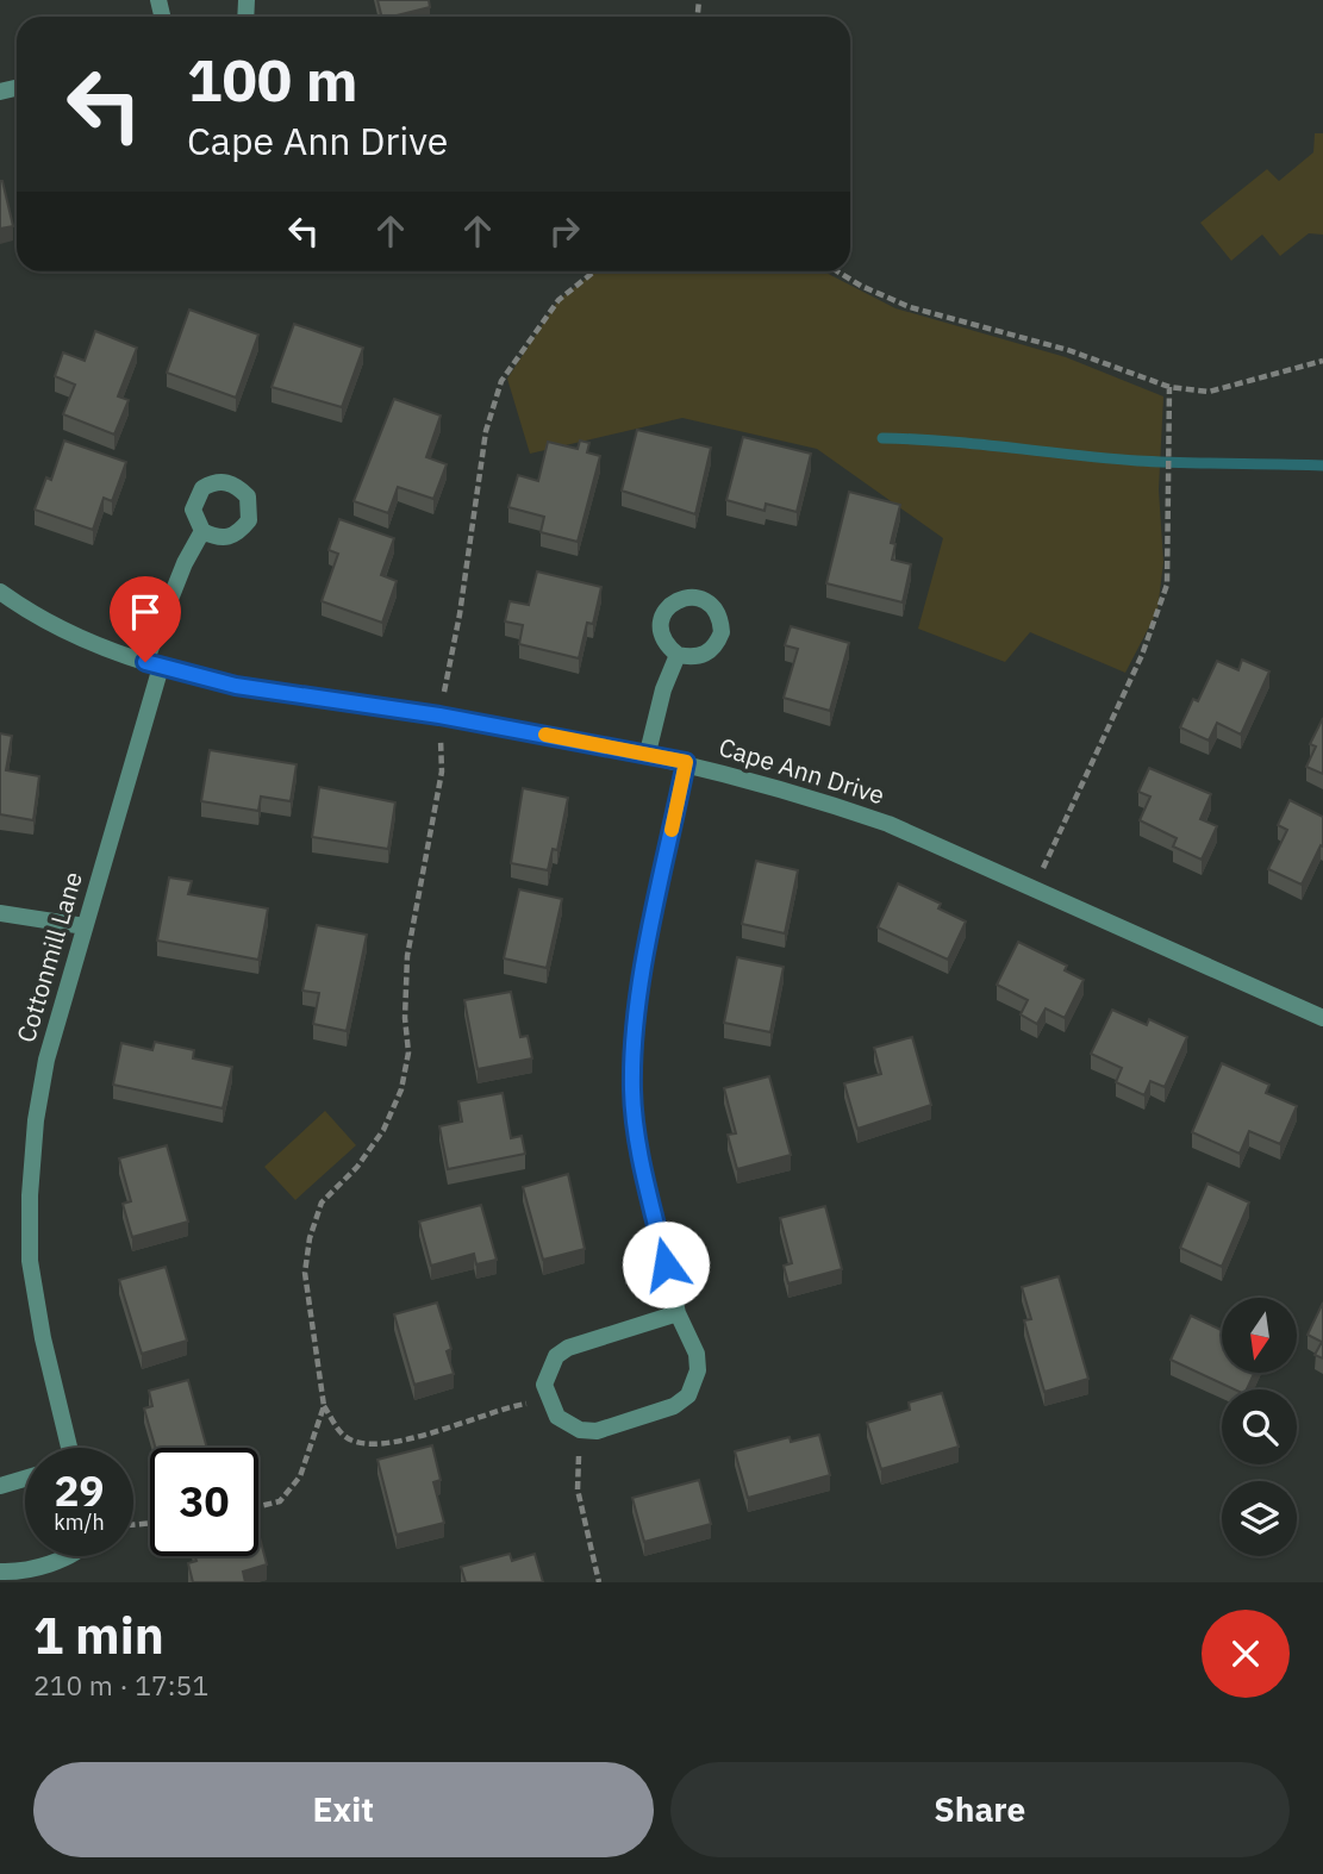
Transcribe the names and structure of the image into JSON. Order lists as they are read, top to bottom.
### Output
{
  "streets": {
    "street": ["Cape Ann Drive", "Cottonmill Lane"]
  },
  "crossings": [
    ["Cape Ann Drive", "Cottonmill Lane"]
  ],
  "north": "bottom",
  "page": {
    "turn": ["100 m", "Cape Ann Drive"],
    "speed": "29 km/h",
    "limit": "30",
    "heading": ["1 min", "210 m · 17:51"],
    "buttons": ["Exit", "Share"]
  }
}
